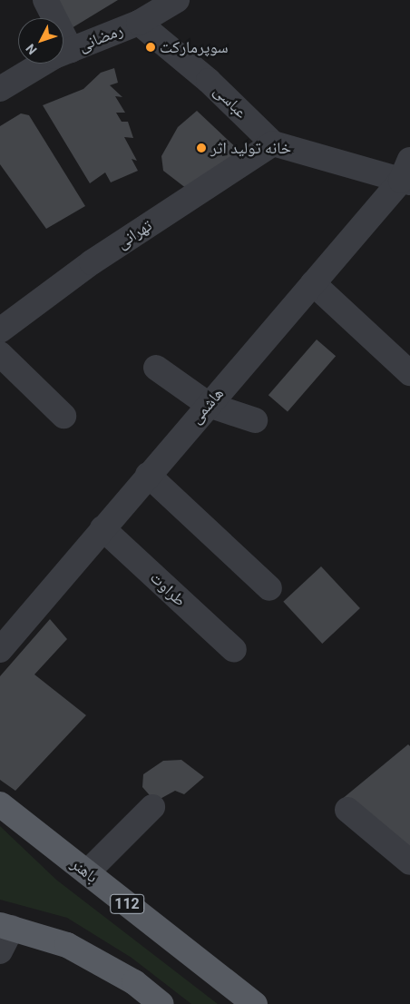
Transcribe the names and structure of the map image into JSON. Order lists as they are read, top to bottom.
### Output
{
  "streets": {
    "main road": ["باهنر", "112"],
    "street": [
      "رمضانی",
      "عباسی",
      "تهرانی",
      "هاشمی",
      "طراوت"
    ]
  },
  "crossings": [
    ["رمضانی", "عباسی"],
    ["عباسی", "تهرانی"],
    ["عباسی", "هاشمی"],
    ["هاشمی", "طراوت"]
  ],
  "places": ["سوپرمارکت", "خانه تولید اثر"],
  "north": "bottom left"
}
